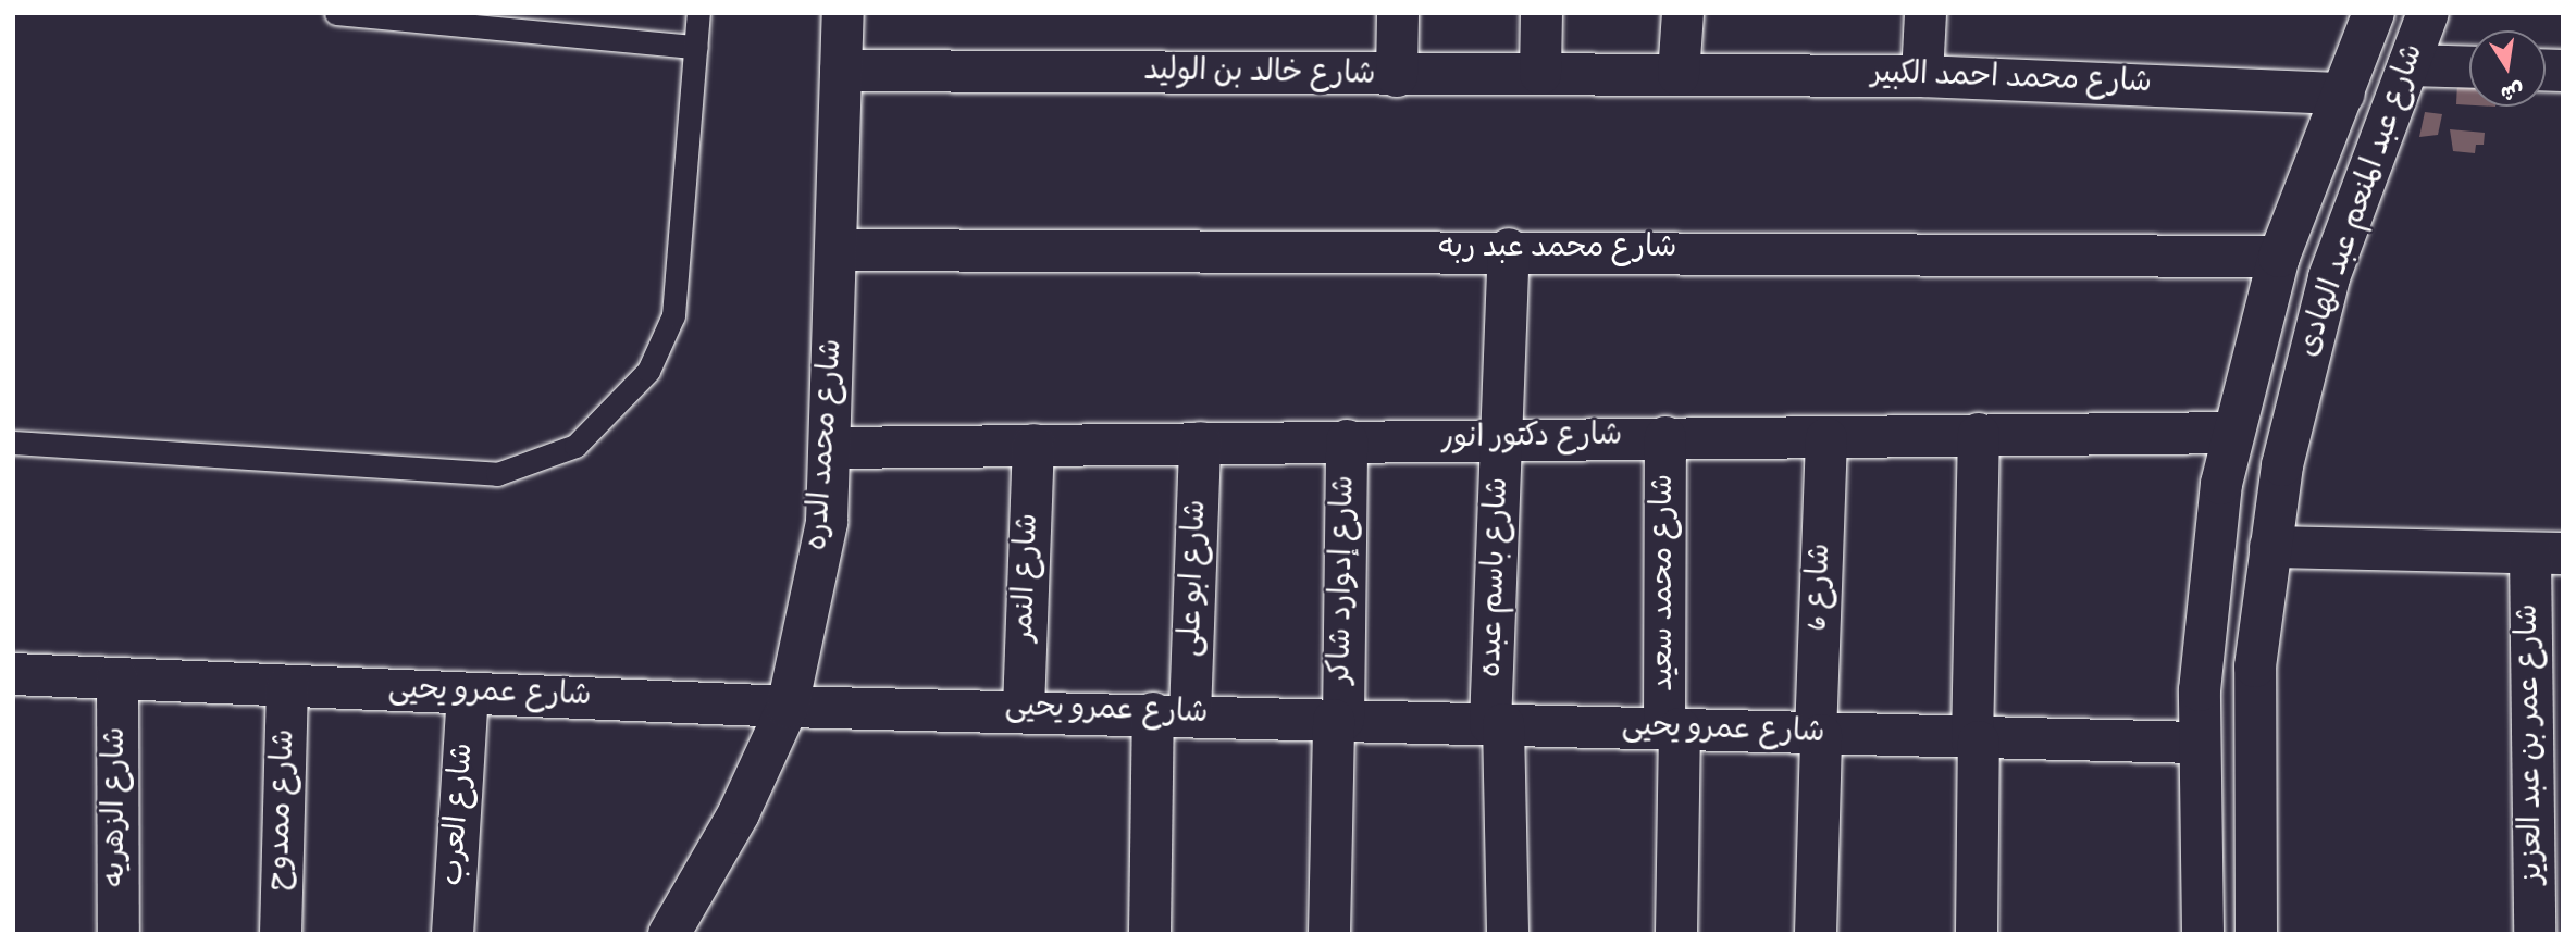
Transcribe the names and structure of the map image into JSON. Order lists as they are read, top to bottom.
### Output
{
  "streets": {
    "street": [
      "شارع خالد بن الوليد",
      "شارع محمد احمد الكبير",
      "شارع عبد المنعم عبد الهادى",
      "شارع محمد عبد ربه",
      "شارع دكتور انور",
      "شارع محمد الدره",
      "شارع النمر",
      "شارع باسم عبده",
      "شارع ابو على",
      "شارع إدوارد شاكر",
      "شارع محمد سعيد",
      "شارع 6",
      "شارع عمرو يحيى",
      "شارع عمر بن عبد العزيز",
      "شارع الزهريه",
      "شارع ممدوح",
      "شارع العرب"
    ]
  },
  "crossings": [
    ["شارع خالد بن الوليد", "شارع محمد احمد الكبير"],
    ["شارع خالد بن الوليد", "شارع محمد الدره"],
    ["شارع محمد احمد الكبير", "شارع عبد المنعم عبد الهادى"],
    ["شارع عبد المنعم عبد الهادى", "شارع محمد عبد ربه"],
    ["شارع عبد المنعم عبد الهادى", "شارع دكتور انور"],
    ["شارع عبد المنعم عبد الهادى", "شارع عمرو يحيى"],
    ["شارع محمد عبد ربه", "شارع محمد الدره"],
    ["شارع محمد عبد ربه", "شارع باسم عبده"],
    ["شارع دكتور انور", "شارع محمد الدره"],
    ["شارع دكتور انور", "شارع النمر"],
    ["شارع دكتور انور", "شارع باسم عبده"],
    ["شارع دكتور انور", "شارع ابو على"],
    ["شارع دكتور انور", "شارع إدوارد شاكر"],
    ["شارع دكتور انور", "شارع محمد سعيد"],
    ["شارع دكتور انور", "شارع 6"],
    ["شارع محمد الدره", "شارع عمرو يحيى"],
    ["شارع النمر", "شارع عمرو يحيى"],
    ["شارع باسم عبده", "شارع عمرو يحيى"],
    ["شارع ابو على", "شارع عمرو يحيى"],
    ["شارع إدوارد شاكر", "شارع عمرو يحيى"],
    ["شارع محمد سعيد", "شارع عمرو يحيى"],
    ["شارع 6", "شارع عمرو يحيى"],
    ["شارع عمرو يحيى", "شارع الزهريه"],
    ["شارع عمرو يحيى", "شارع ممدوح"],
    ["شارع عمرو يحيى", "شارع العرب"]
  ],
  "north": "bottom"
}
